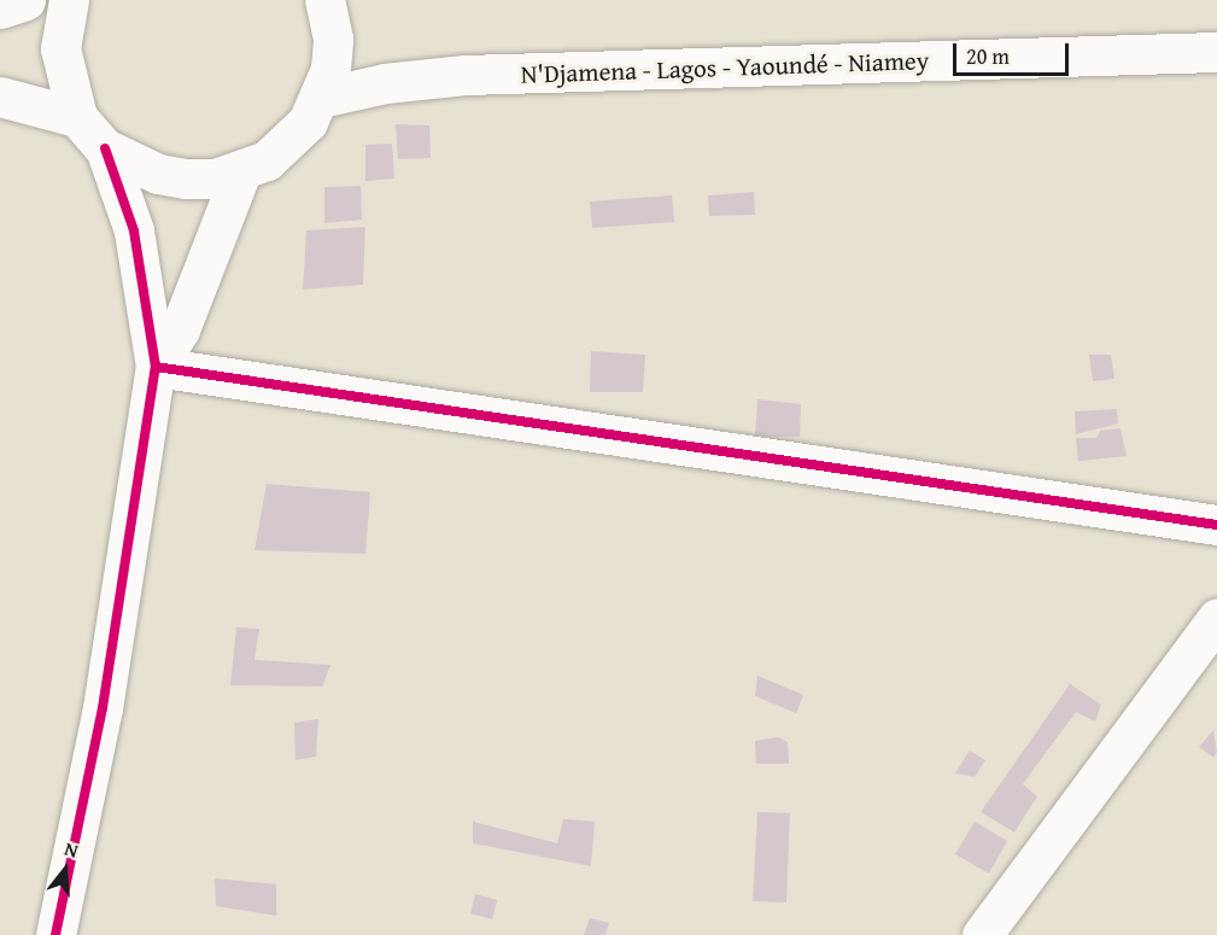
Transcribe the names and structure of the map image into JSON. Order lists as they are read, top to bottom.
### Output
{
  "streets": {
    "main road": ["N'Djamena - Lagos - Yaoundé - Niamey"]
  },
  "scale_bar": "20 m",
  "north": "top"
}
